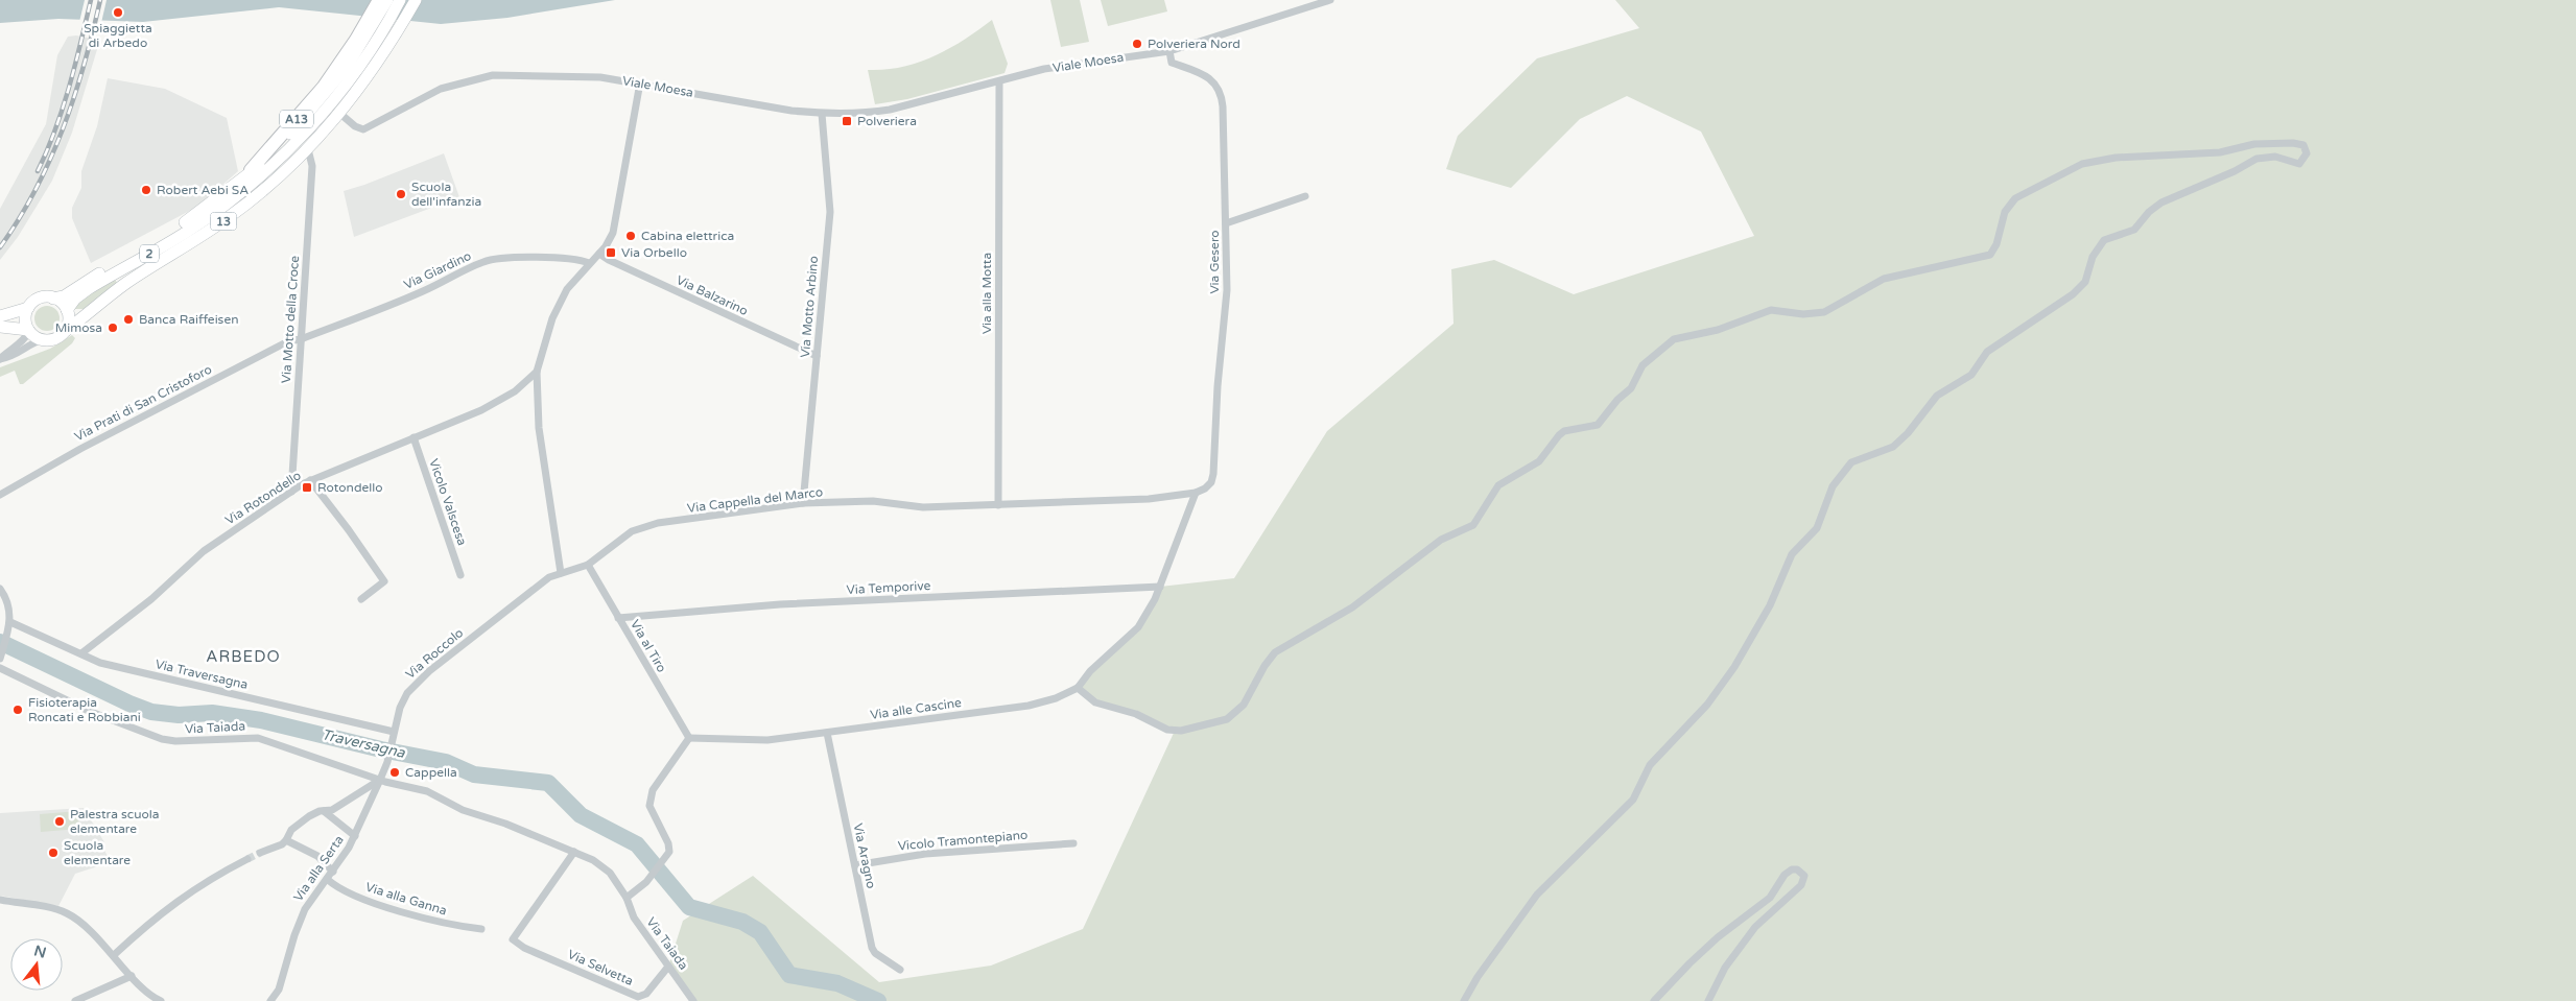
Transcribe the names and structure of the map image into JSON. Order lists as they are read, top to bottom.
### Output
{
  "streets": {
    "highway": ["A13"],
    "main road": ["13", "2"],
    "street": [
      "Viale Moesa",
      "Via Gesero",
      "Via Giardino",
      "Via alla Motta",
      "Via Balzarino",
      "Via Motto Arbino",
      "Via Motto della Croce",
      "Via Prati di San Cristoforo",
      "Via Rotondello",
      "Via Cappella del Marco",
      "Vicolo Valscesa",
      "Via Temporive",
      "Via al Tiro",
      "Via Roccolo",
      "Via Traversagna",
      "Via alle Cascine",
      "Via Taiada",
      "Vicolo Tramontepiano",
      "Via Aragno",
      "Via alla Serta",
      "Via alla Ganna",
      "Via Selvetta"
    ]
  },
  "crossings": [
    ["Viale Moesa", "13"],
    ["Viale Moesa", "Via Gesero"],
    ["Viale Moesa", "Via alla Motta"],
    ["Viale Moesa", "Via Motto Arbino"],
    ["A13", "2"],
    ["13", "2"],
    ["13", "Via Motto della Croce"],
    ["Via Gesero", "Via Cappella del Marco"],
    ["Via Gesero", "Via alle Cascine"],
    ["Via Giardino", "Via Motto della Croce"],
    ["Via Giardino", "Via Prati di San Cristoforo"],
    ["Via alla Motta", "Via Cappella del Marco"],
    ["Via Balzarino", "Via Motto Arbino"],
    ["Via Motto Arbino", "Via Cappella del Marco"],
    ["Via Motto della Croce", "Via Prati di San Cristoforo"],
    ["Via Motto della Croce", "Via Rotondello"],
    ["Via Rotondello", "Vicolo Valscesa"],
    ["Via Rotondello", "Via Traversagna"],
    ["Via Cappella del Marco", "Via al Tiro"],
    ["Via Cappella del Marco", "Via Roccolo"],
    ["Via Cappella del Marco", "Via alle Cascine"],
    ["Via Temporive", "Via al Tiro"],
    ["Via Temporive", "Via alle Cascine"],
    ["Via al Tiro", "Via alle Cascine"],
    ["Via Roccolo", "Via Traversagna"],
    ["Via Roccolo", "Via Taiada"],
    ["Via Roccolo", "Via alla Serta"],
    ["Via alle Cascine", "Via Aragno"],
    ["Via Taiada", "Via alla Serta"],
    ["Via Taiada", "Via Selvetta"],
    ["Vicolo Tramontepiano", "Via Aragno"],
    ["Via alla Serta", "Via alla Ganna"]
  ],
  "districts": ["ARBEDO"],
  "water": ["Traversagna"],
  "places": {
    "other": [
      "Spiaggietta di Arbedo",
      "Polveriera Nord",
      "Robert Aebi SA",
      "Scuola dell'infanzia",
      "Cabina elettrica",
      "Banca Raiffeisen",
      "Mimosa",
      "Fisioterapia Roncati e Robbiani",
      "Cappella",
      "Palestra scuola elementare",
      "Scuola elementare"
    ],
    "transit": ["Polveriera", "Via Orbello", "Rotondello"]
  },
  "north": "top"
}
